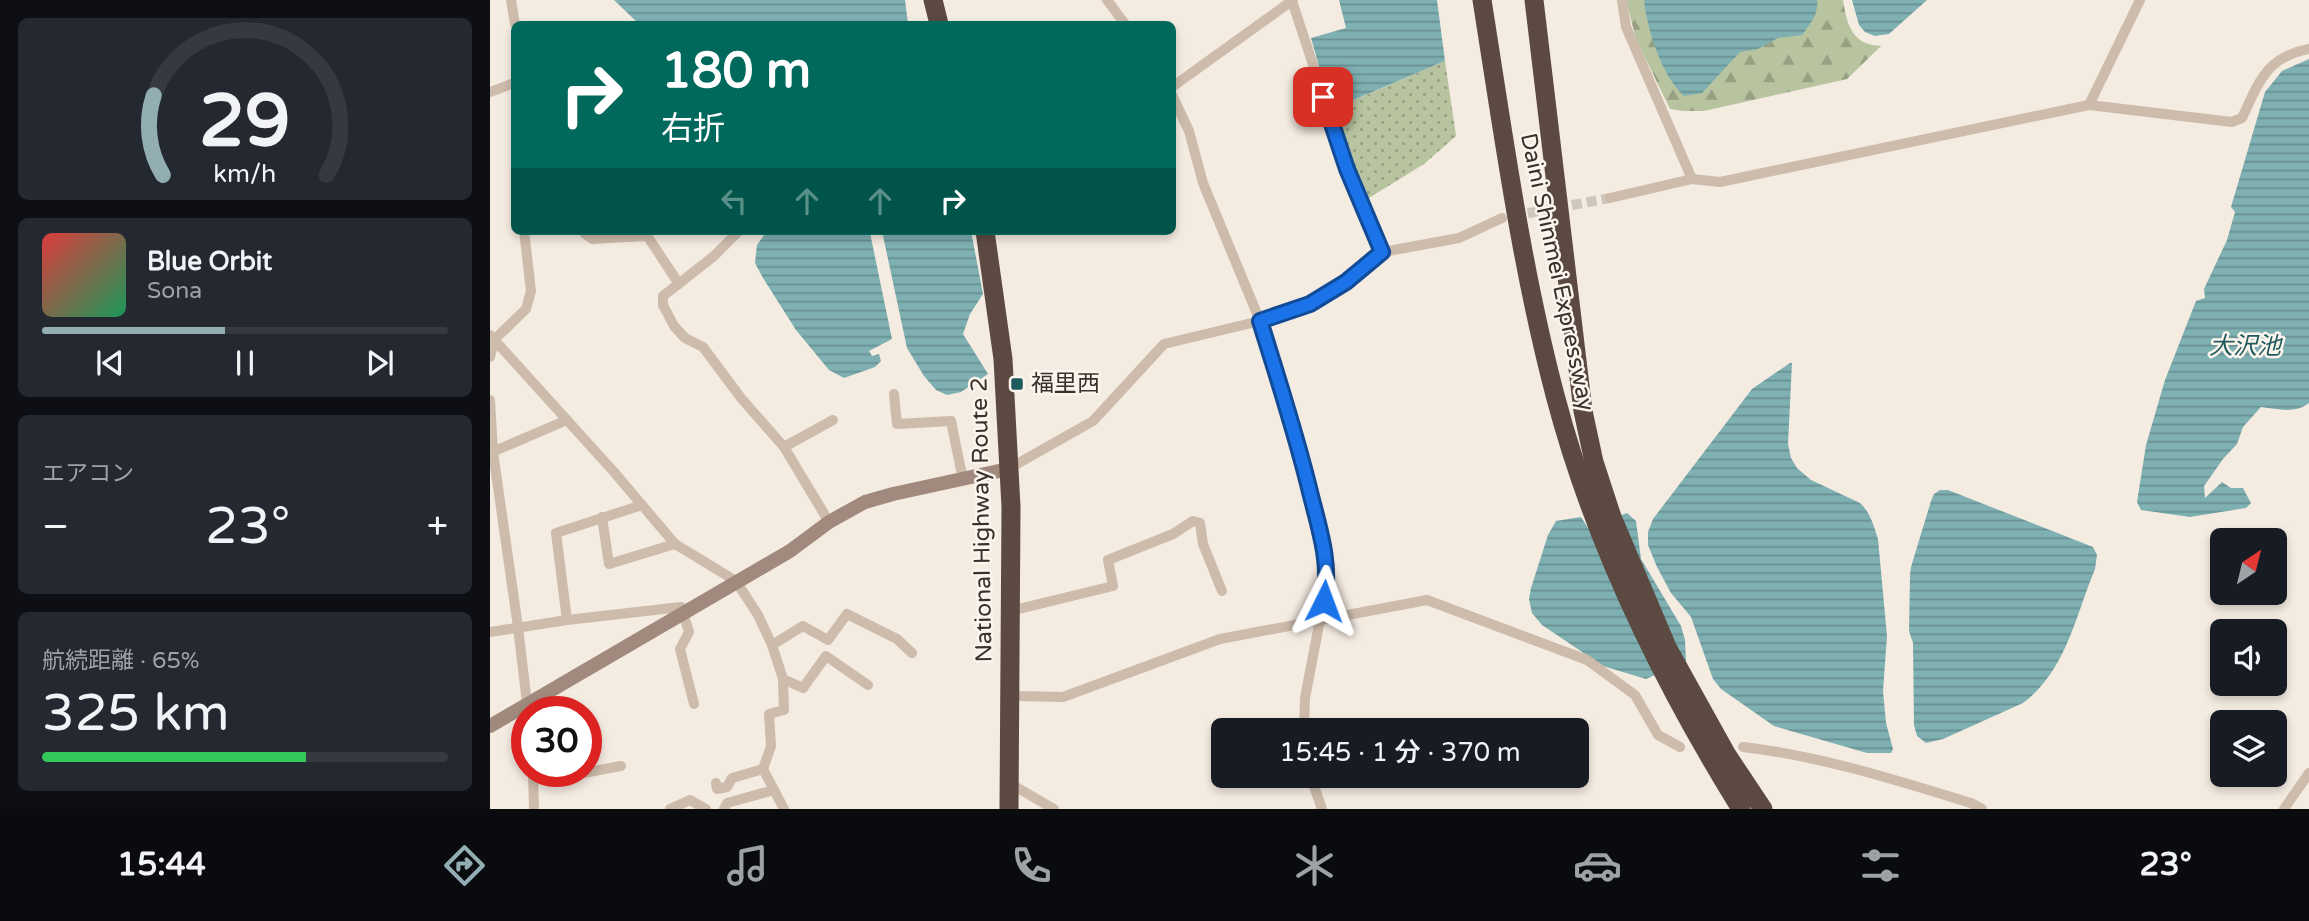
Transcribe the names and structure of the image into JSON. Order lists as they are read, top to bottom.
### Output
{
  "streets": {
    "highway": ["Daini Shinmei Expressway", "National Highway Route 2"]
  },
  "water": ["大沢池"],
  "places": {
    "transit": ["福里西"]
  },
  "north": "top right",
  "page": {
    "turn": ["180 m", "右折"],
    "song": ["Blue Orbit", "Sona"],
    "tile": [
      "エアコン",
      ["航続距離 · 65%", "325 km"]
    ],
    "heat": ["−", "23°", "+"],
    "limit": "30",
    "trip": "15:45 · 1 分 · 370 m",
    "tabs": ["15:44", "23°"],
    "gauge": ["29", "km/h"]
  }
}
